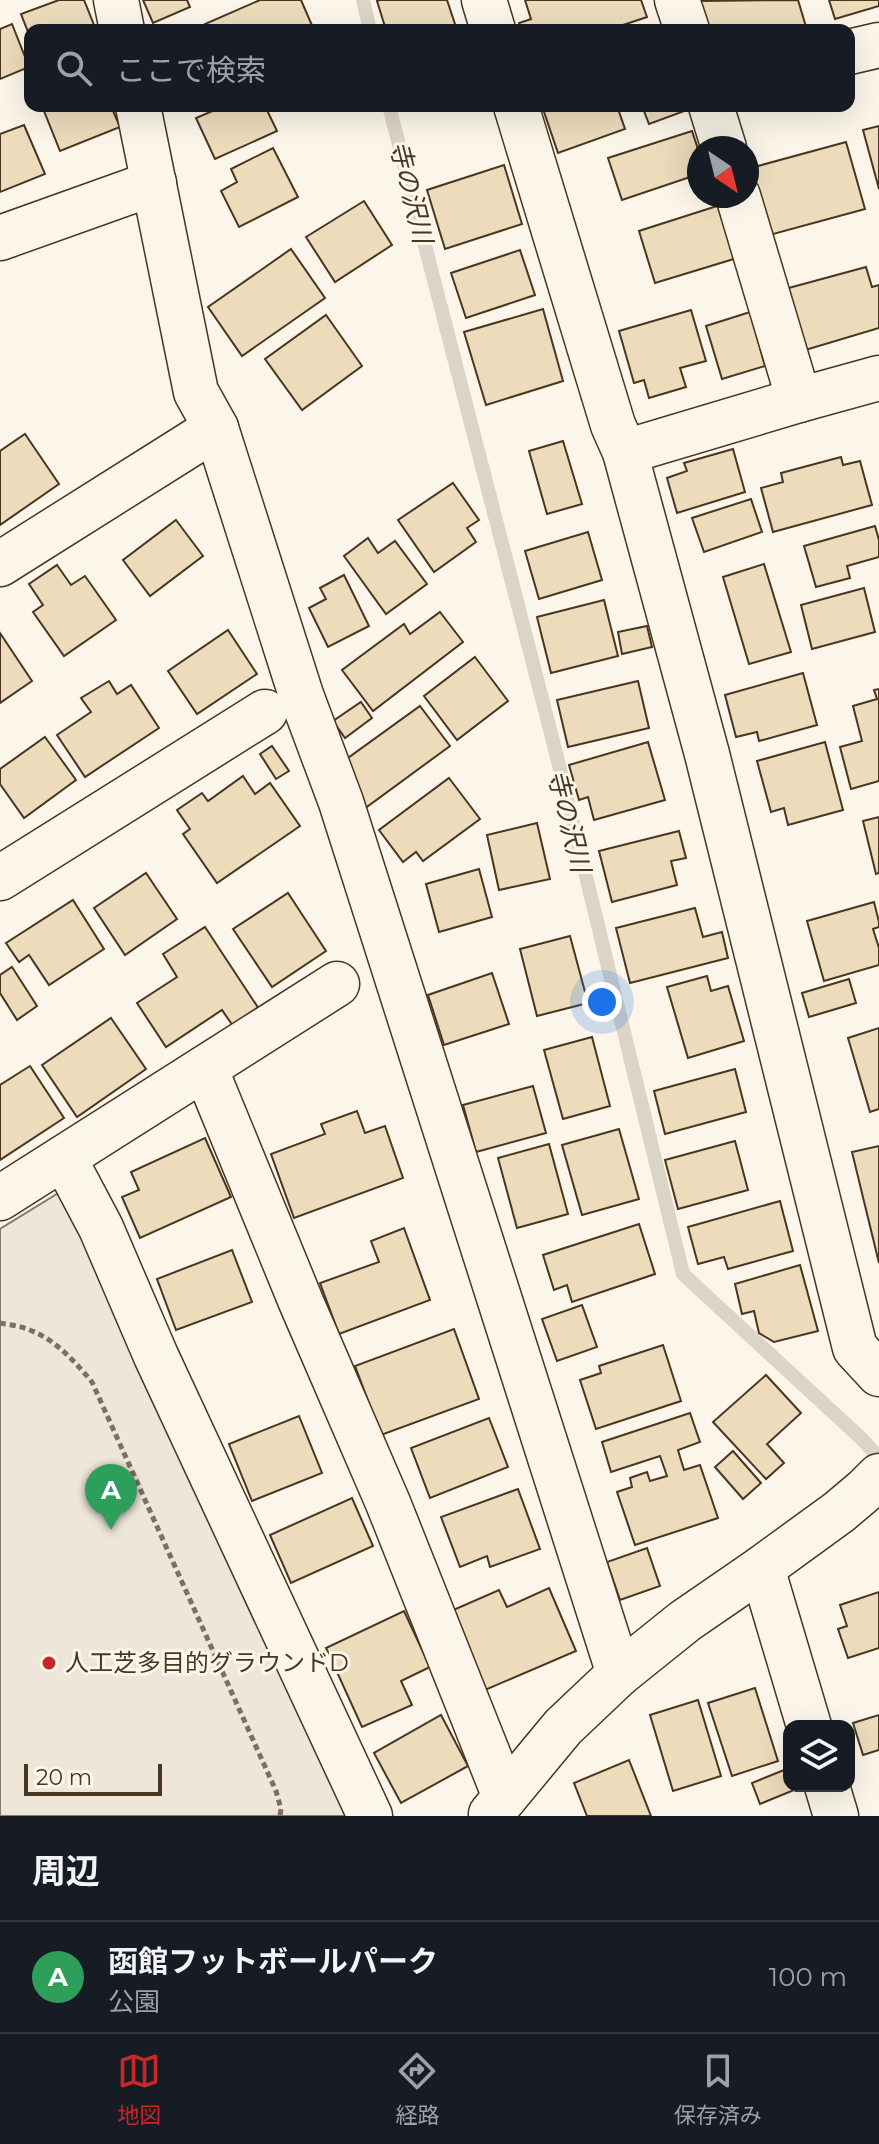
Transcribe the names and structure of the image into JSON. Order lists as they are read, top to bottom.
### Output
{
  "water": ["寺の沢川"],
  "places": ["人工芝多目的グラウンドD"],
  "scale_bar": "20 m",
  "north": "bottom right",
  "page": {
    "search": "ここで検索",
    "pins": "A",
    "scale": "20 m",
    "heading": "周辺",
    "list": [
      {
        "mark": "A",
        "name": "函館フットボールパーク",
        "note": "公園",
        "value": "100 m"
      }
    ],
    "nav": ["地図", "経路", "保存済み"]
  }
}
